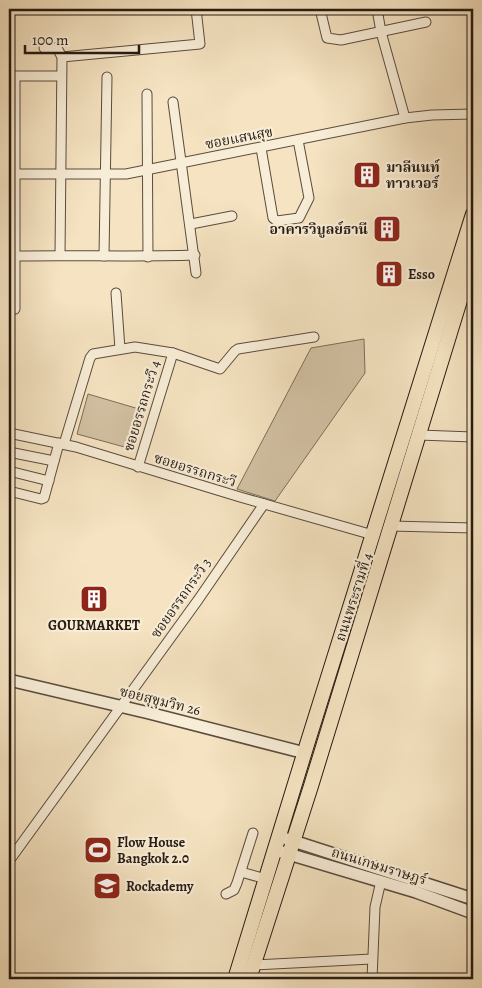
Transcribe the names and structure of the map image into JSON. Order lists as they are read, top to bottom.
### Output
{
  "streets": {
    "main road": ["ถนนพระรามที่ 4"],
    "street": [
      "ซอยแสนสุข",
      "ซอยอรรถกระวี 4",
      "ซอยอรรถกระวี",
      "ซอยอรรถกระวี 3",
      "ซอยสุขุมวิท 26",
      "ถนนเกษมราษฎร์"
    ]
  },
  "crossings": [
    ["ซอยอรรถกระวี 4", "ซอยอรรถกระวี"],
    ["ซอยอรรถกระวี", "ถนนพระรามที่ 4"],
    ["ซอยอรรถกระวี", "ซอยอรรถกระวี 3"],
    ["ถนนพระรามที่ 4", "ซอยสุขุมวิท 26"],
    ["ถนนพระรามที่ 4", "ถนนเกษมราษฎร์"],
    ["ซอยอรรถกระวี 3", "ซอยสุขุมวิท 26"]
  ],
  "places": {
    "building": [
      "มาลีนนท์ ทาวเวอร์",
      "อาคารวิบูลย์ธานี",
      "Esso",
      "GOURMARKET"
    ],
    "sports": ["Flow House Bangkok 2.0"],
    "school or university": ["Rockademy"]
  },
  "scale_bar": "100 m"
}
